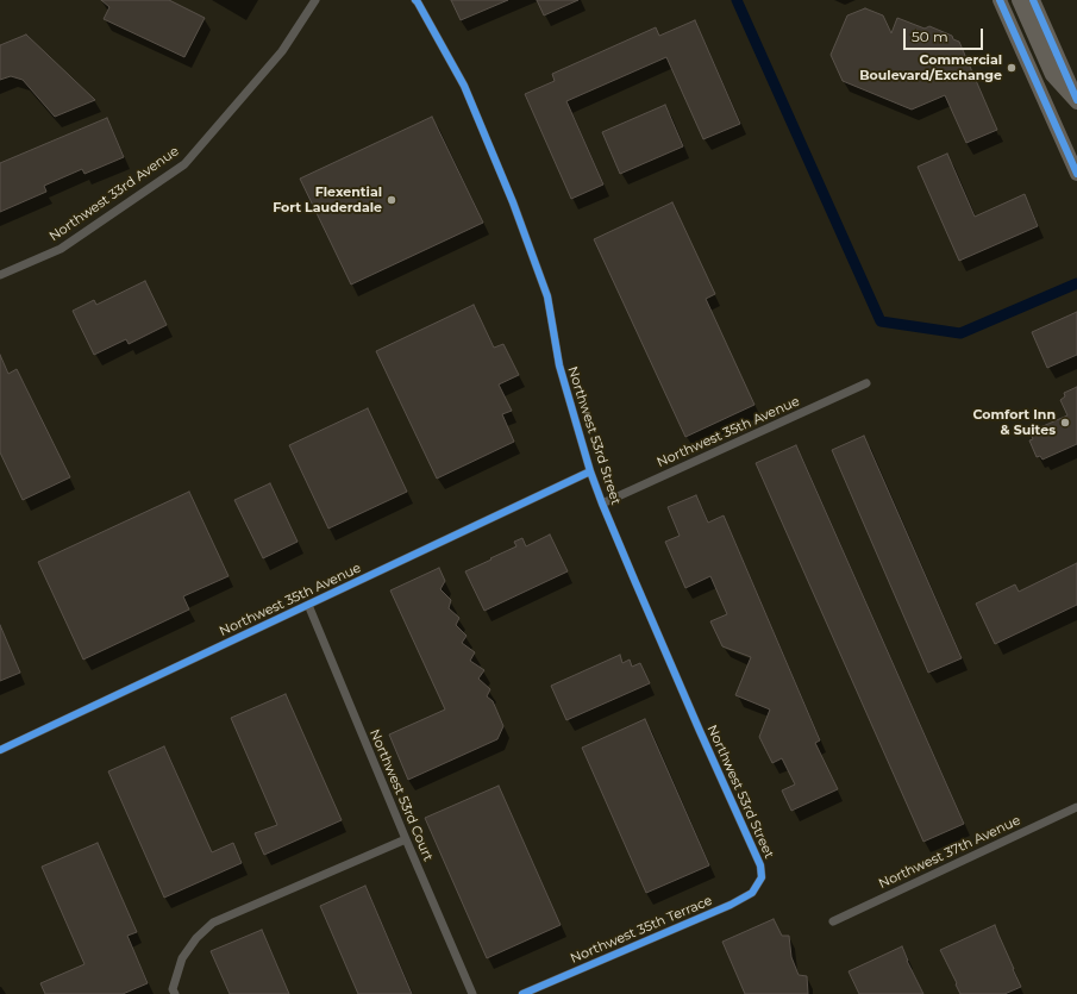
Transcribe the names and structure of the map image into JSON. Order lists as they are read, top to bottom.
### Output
{
  "streets": {
    "street": [
      "Northwest 33rd Avenue",
      "Northwest 35th Avenue",
      "Northwest 53rd Street",
      "Northwest 53rd Court",
      "Northwest 37th Avenue",
      "Northwest 35th Terrace"
    ]
  },
  "crossings": [
    ["Northwest 35th Avenue", "Northwest 53rd Street"],
    ["Northwest 35th Avenue", "Northwest 53rd Court"],
    ["Northwest 53rd Street", "Northwest 35th Terrace"]
  ],
  "places": ["Commercial Boulevard/Exchange", "Flexential Fort Lauderdale", "Comfort Inn & Suites"],
  "scale_bar": "50 m"
}
